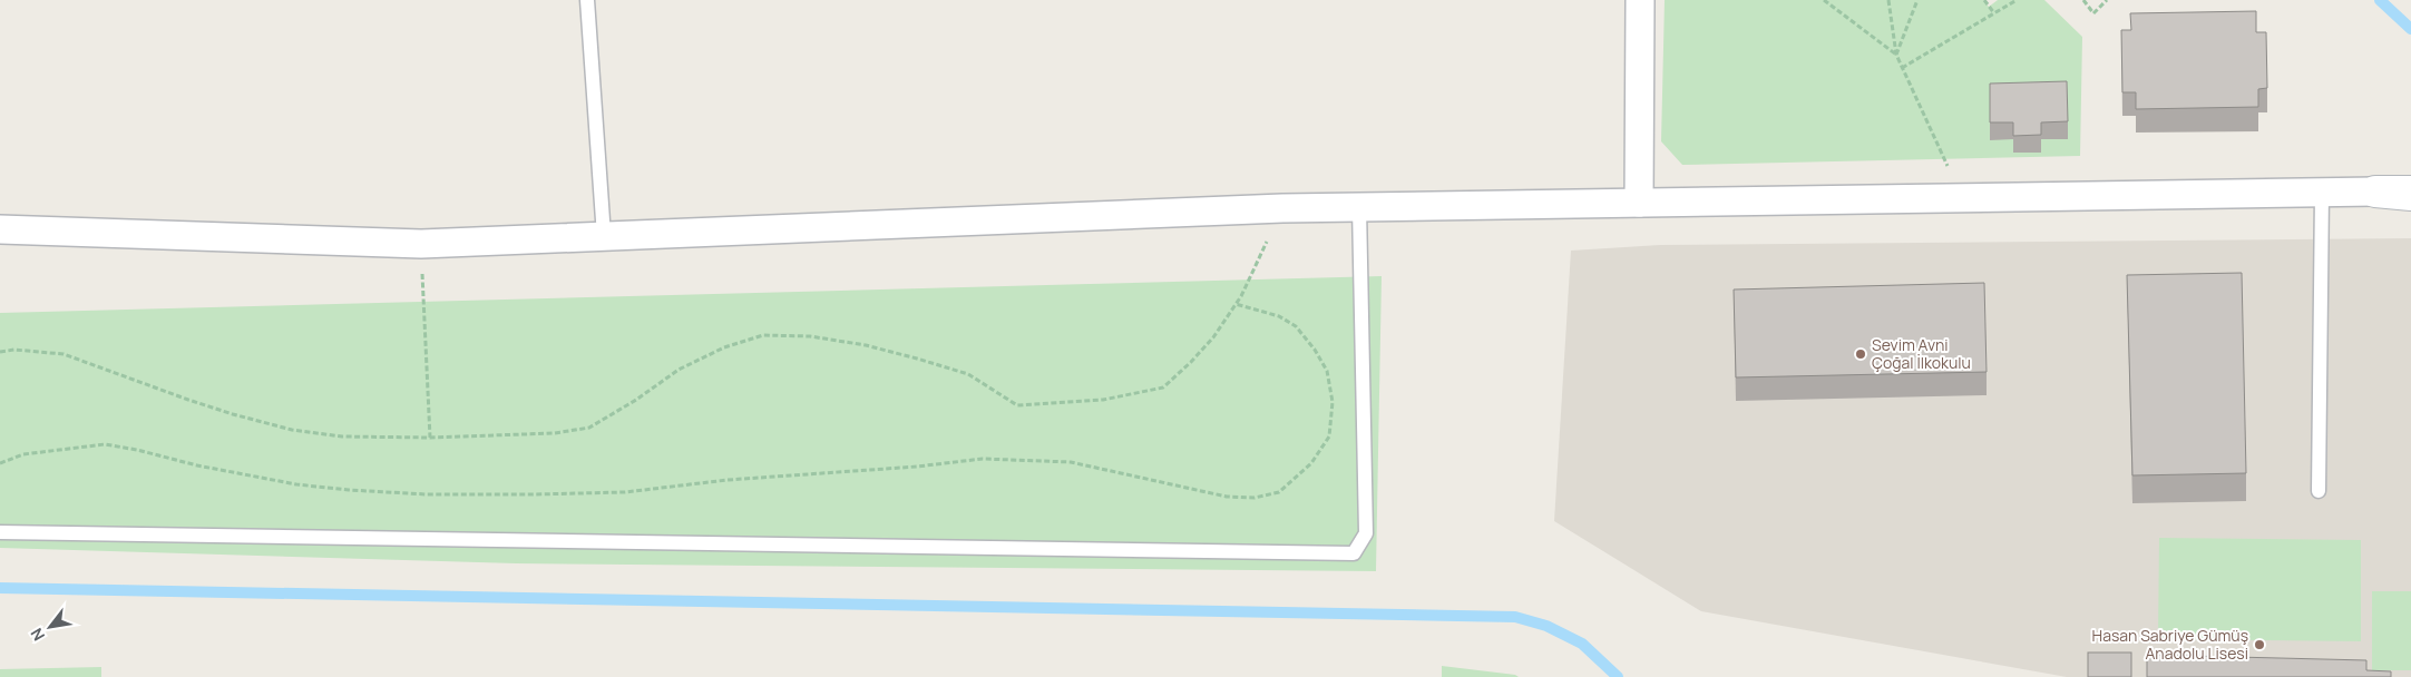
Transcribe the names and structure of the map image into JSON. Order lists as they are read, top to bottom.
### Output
{
  "places": ["Sevim Avni Çoğal İlkokulu", "Hasan Sabriye Gümüş Anadolu Lisesi"],
  "north": "bottom left"
}
